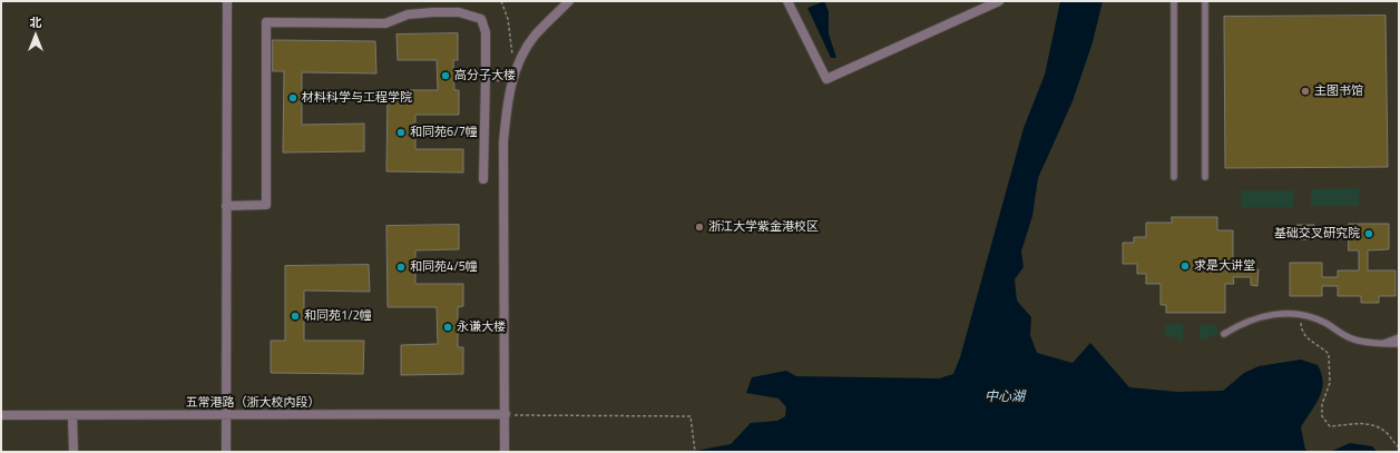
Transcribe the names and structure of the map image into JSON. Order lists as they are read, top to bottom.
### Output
{
  "streets": {
    "street": ["五常港路（浙大校内段）"]
  },
  "water": ["中心湖"],
  "places": [
    "高分子大楼",
    "主图书馆",
    "材料科学与工程学院",
    "和同苑6/7幢",
    "浙江大学紫金港校区",
    "基础交叉研究院",
    "求是大讲堂",
    "和同苑4/5幢",
    "和同苑1/2幢",
    "永谦大楼"
  ],
  "north": "top"
}
